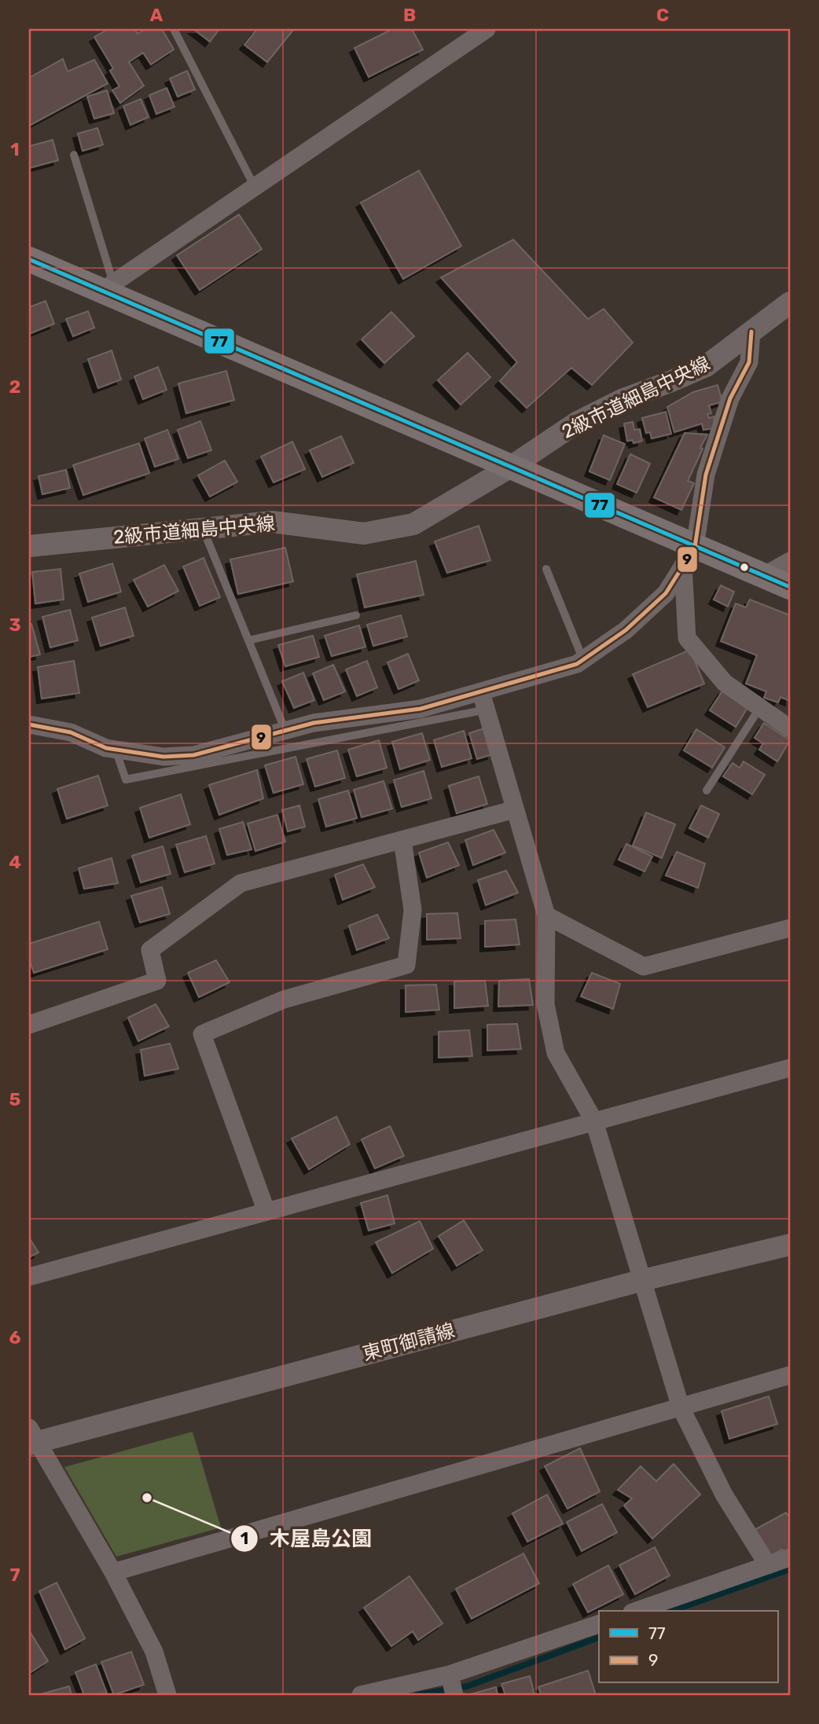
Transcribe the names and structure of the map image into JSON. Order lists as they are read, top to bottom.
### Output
{
  "streets": {
    "street": ["2級市道細島中央線", "東町御請線"]
  },
  "places": ["木屋島公園"],
  "lines": ["transit line 77", "transit line 9"],
  "legend": ["77", "9"],
  "grid": {
    "columns": ["A", "B", "C"],
    "rows": [
      "1",
      "2",
      "3",
      "4",
      "5",
      "6",
      "7"
    ]
  }
}
